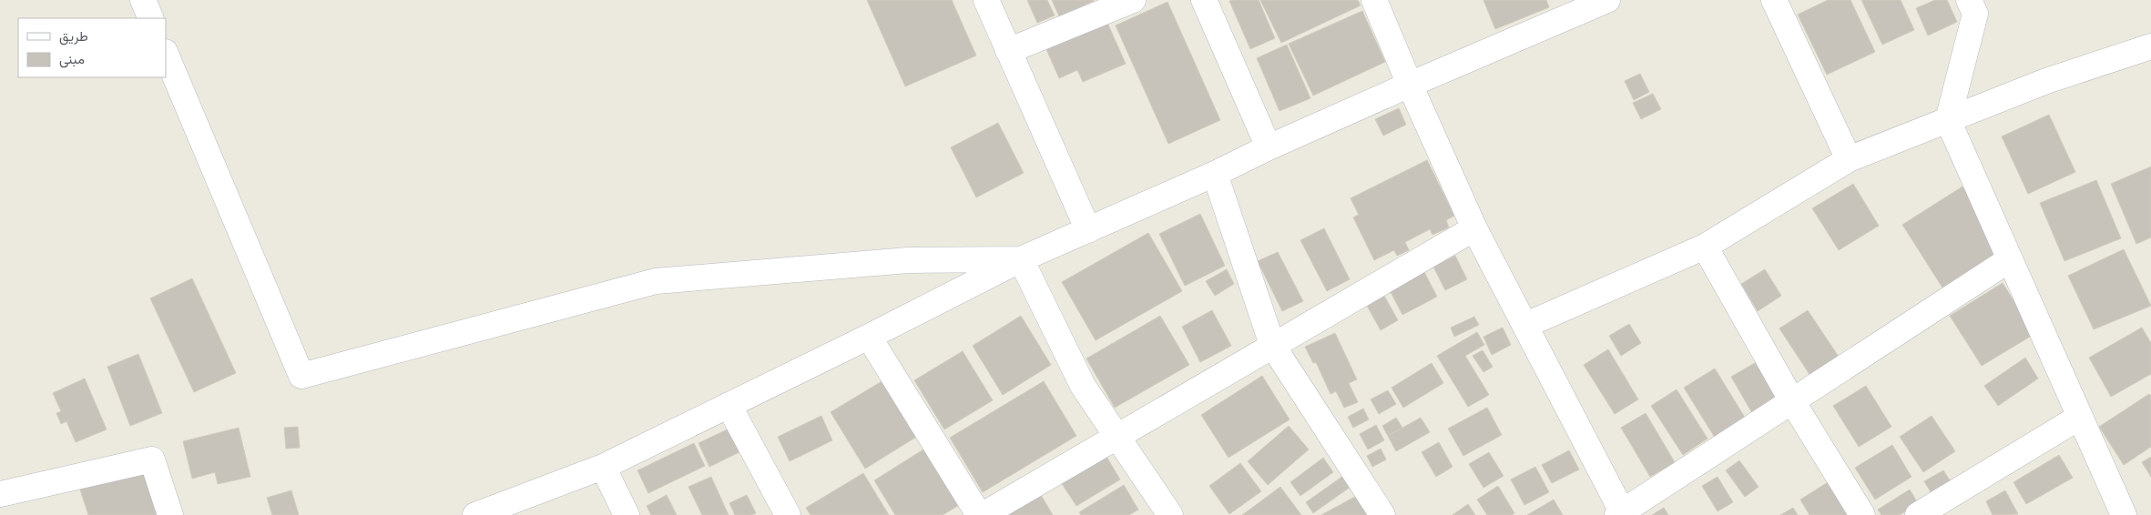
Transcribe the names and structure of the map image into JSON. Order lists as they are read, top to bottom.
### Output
{
  "legend": ["طريق", "مبنى"]
}
